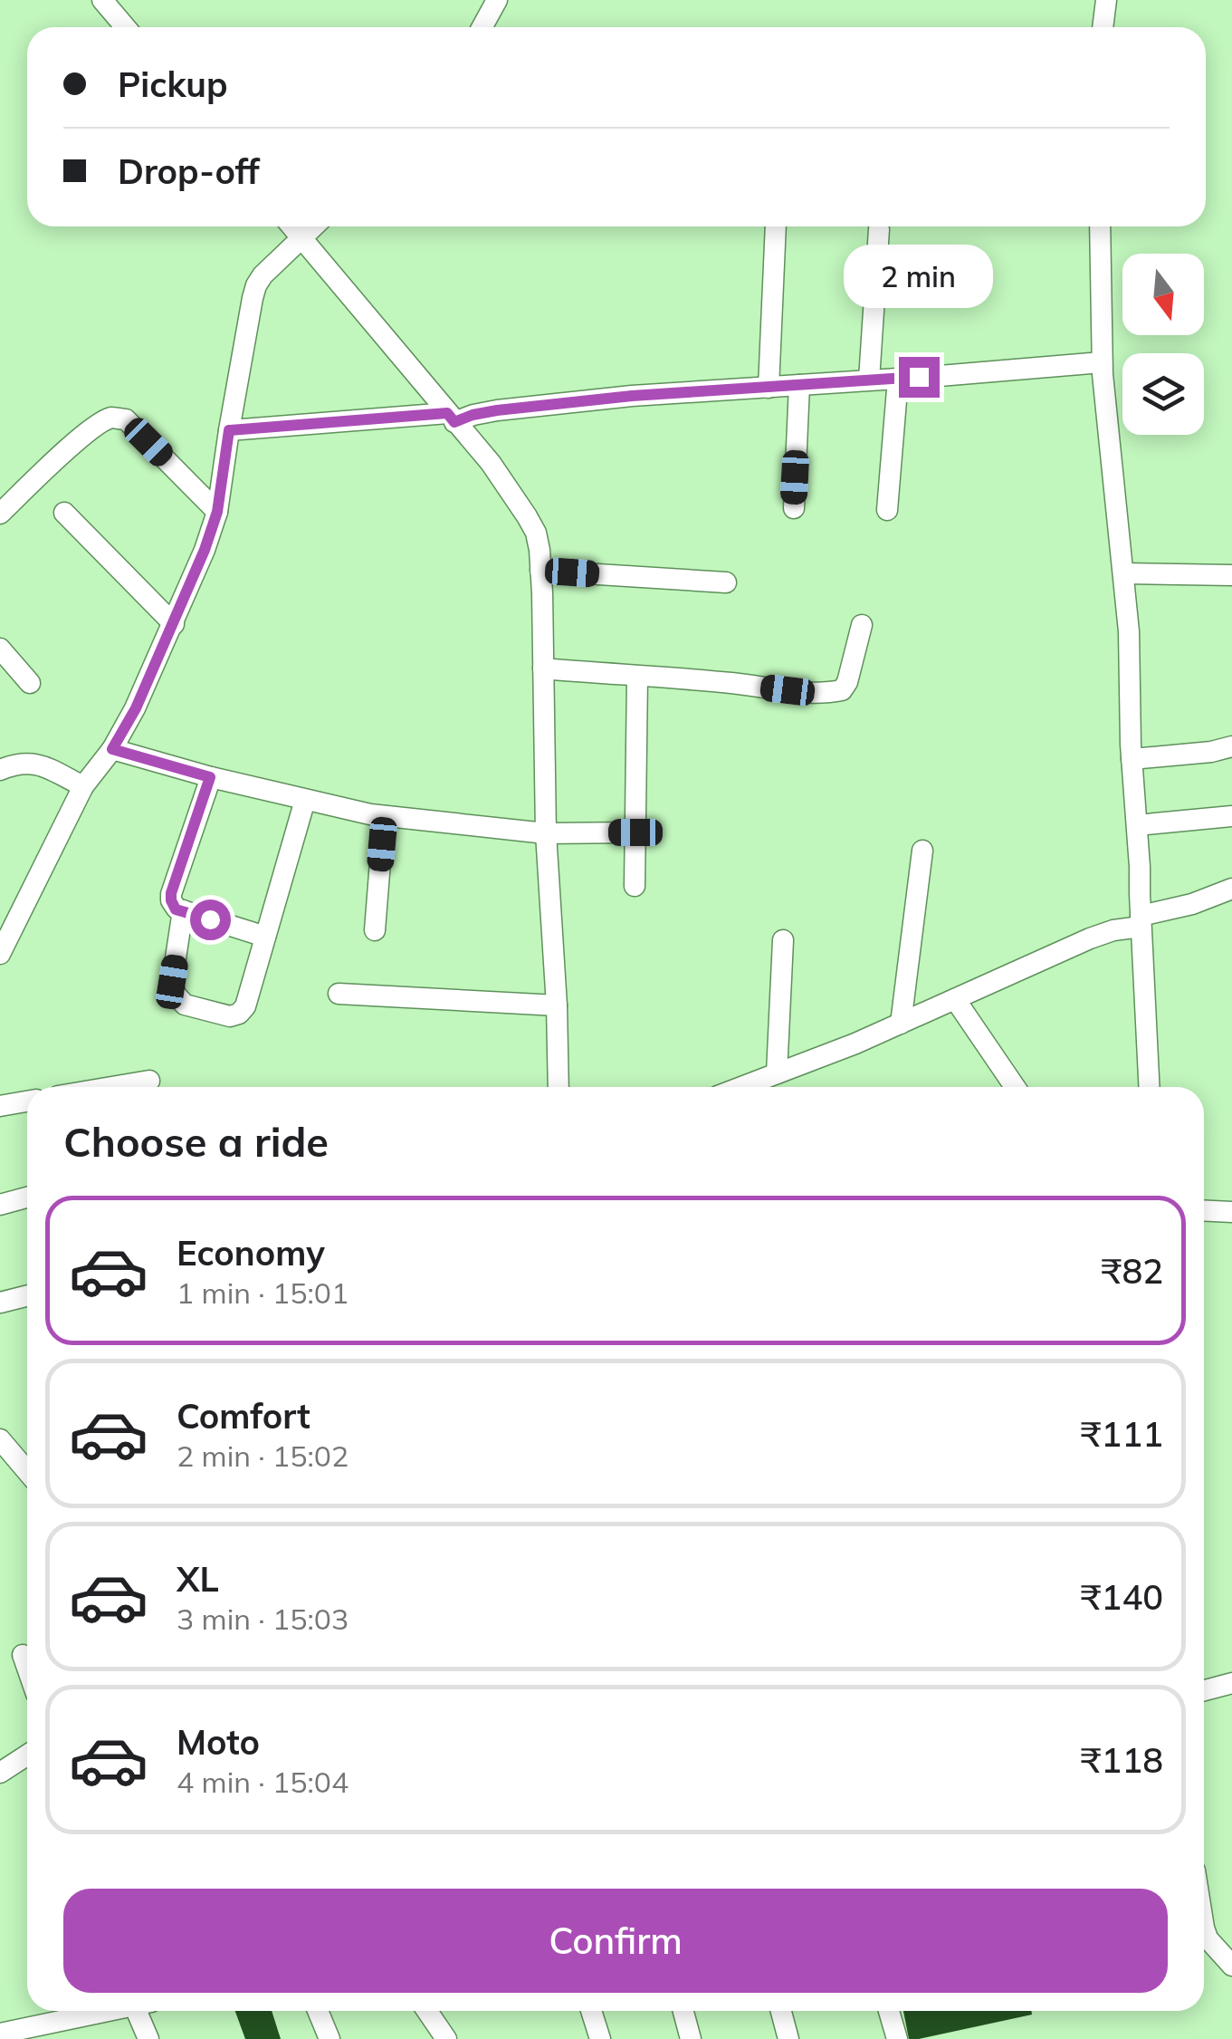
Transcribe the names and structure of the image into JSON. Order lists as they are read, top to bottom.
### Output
{
  "north": "bottom",
  "page": {
    "banner": ["Pickup", "Drop-off"],
    "bubble": "2 min",
    "heading": "Choose a ride",
    "list": [
      {
        "name": "Economy",
        "note": "1 min · 15:01",
        "value": "₹82"
      },
      {
        "name": "Comfort",
        "note": "2 min · 15:02",
        "value": "₹111"
      },
      {
        "name": "XL",
        "note": "3 min · 15:03",
        "value": "₹140"
      },
      {
        "name": "Moto",
        "note": "4 min · 15:04",
        "value": "₹118"
      }
    ],
    "buttons": "Confirm"
  }
}
